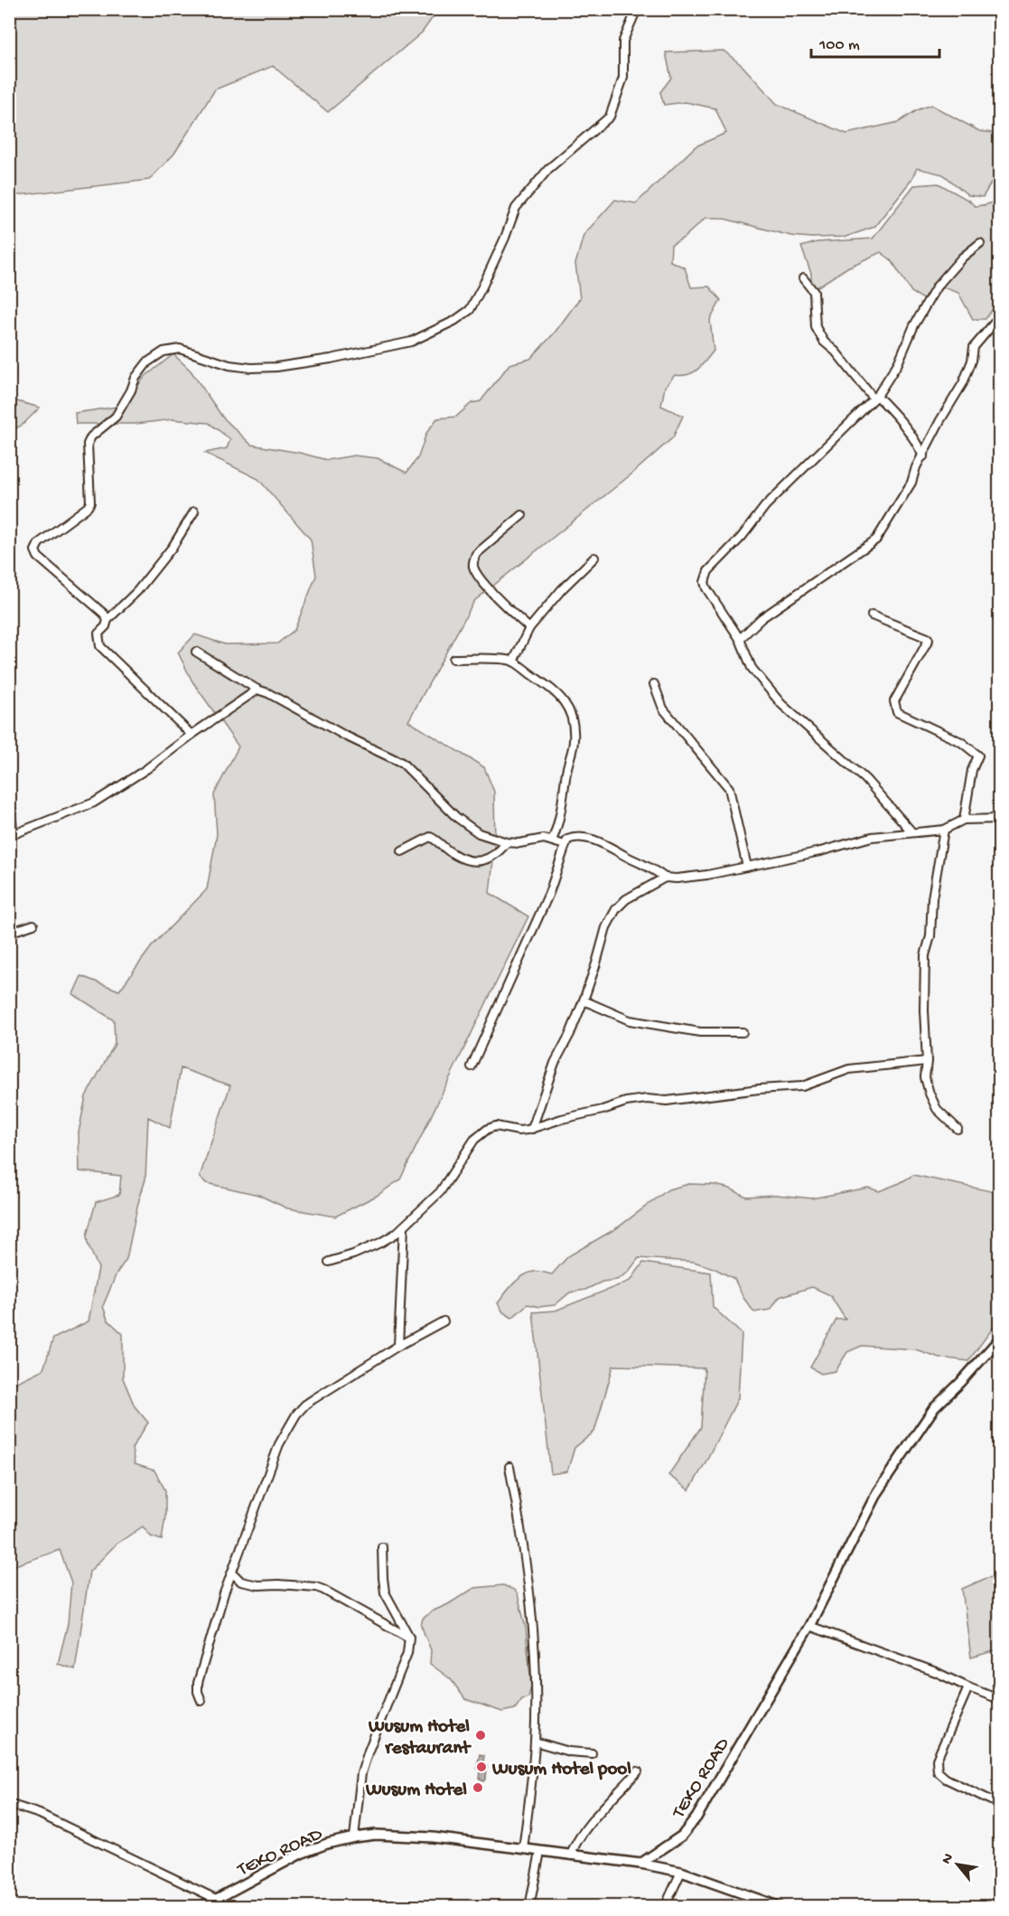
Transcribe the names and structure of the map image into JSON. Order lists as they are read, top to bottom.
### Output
{
  "streets": {
    "street": ["TEKO ROAD"]
  },
  "places": ["Wusum Hotel restaurant", "Wusum Hotel pool", "Wusum Hotel"],
  "scale_bar": "100 m",
  "north": "top left"
}
